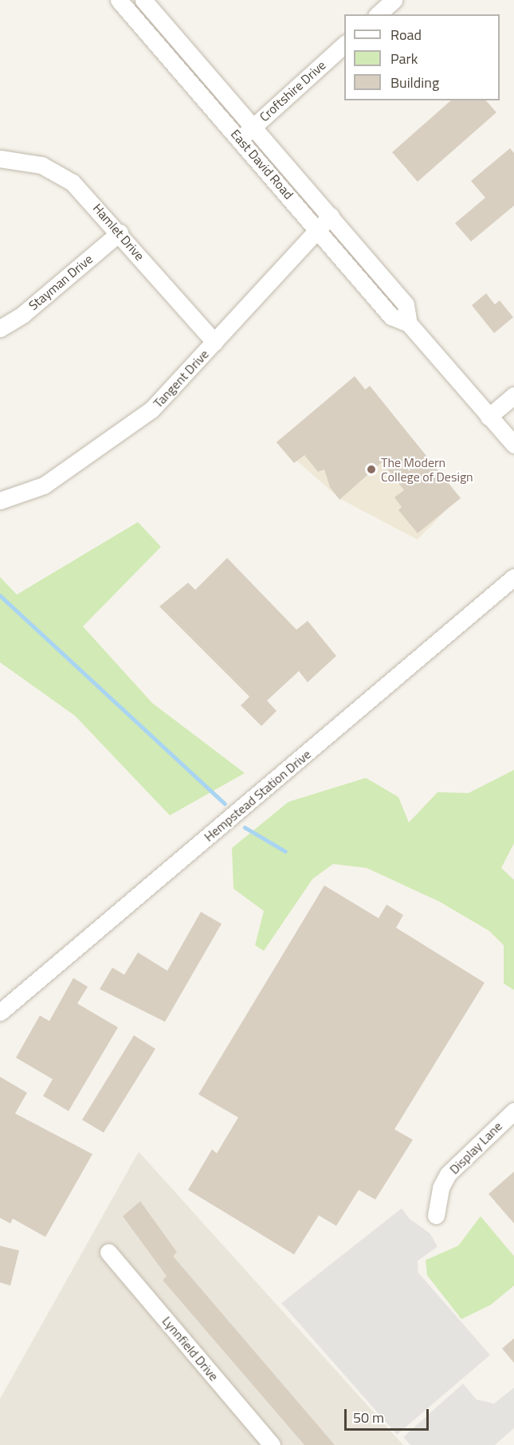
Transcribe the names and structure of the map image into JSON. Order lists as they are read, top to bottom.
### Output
{
  "streets": {
    "street": [
      "Croftshire Drive",
      "East David Road",
      "Hamlet Drive",
      "Stayman Drive",
      "Tangent Drive",
      "Hempstead Station Drive",
      "Display Lane",
      "Lynnfield Drive"
    ]
  },
  "crossings": [
    ["Croftshire Drive", "East David Road"],
    ["East David Road", "Tangent Drive"],
    ["Hamlet Drive", "Stayman Drive"],
    ["Hamlet Drive", "Tangent Drive"]
  ],
  "places": ["The Modern College of Design"],
  "legend": ["Road", "Park", "Building"],
  "scale_bar": "50 m"
}
